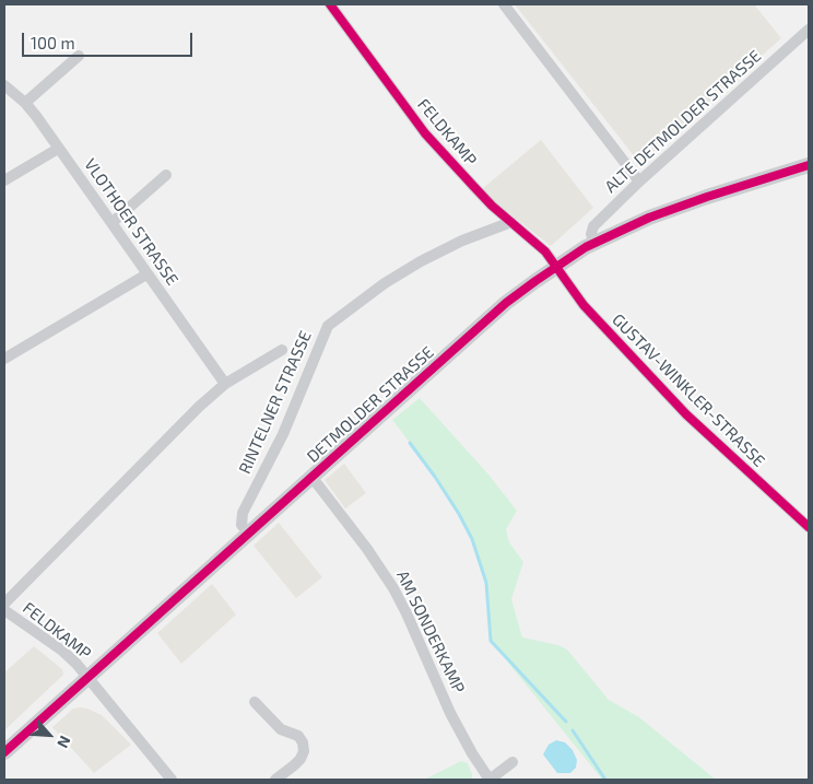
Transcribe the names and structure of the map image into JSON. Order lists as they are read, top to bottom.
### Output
{
  "streets": {
    "street": [
      "ALTE DETMOLDER STRASSE",
      "FELDKAMP",
      "VLOTHOER STRASSE",
      "GUSTAV-WINKLER-STRASSE",
      "RINTELNER STRASSE",
      "DETMOLDER STRASSE",
      "AM SONDERKAMP"
    ]
  },
  "crossings": [
    ["ALTE DETMOLDER STRASSE", "DETMOLDER STRASSE"],
    ["FELDKAMP", "GUSTAV-WINKLER-STRASSE"],
    ["FELDKAMP", "RINTELNER STRASSE"],
    ["FELDKAMP", "DETMOLDER STRASSE"],
    ["VLOTHOER STRASSE", "RINTELNER STRASSE"],
    ["GUSTAV-WINKLER-STRASSE", "DETMOLDER STRASSE"],
    ["RINTELNER STRASSE", "DETMOLDER STRASSE"],
    ["DETMOLDER STRASSE", "AM SONDERKAMP"]
  ],
  "scale_bar": "100 m",
  "north": "bottom right"
}
